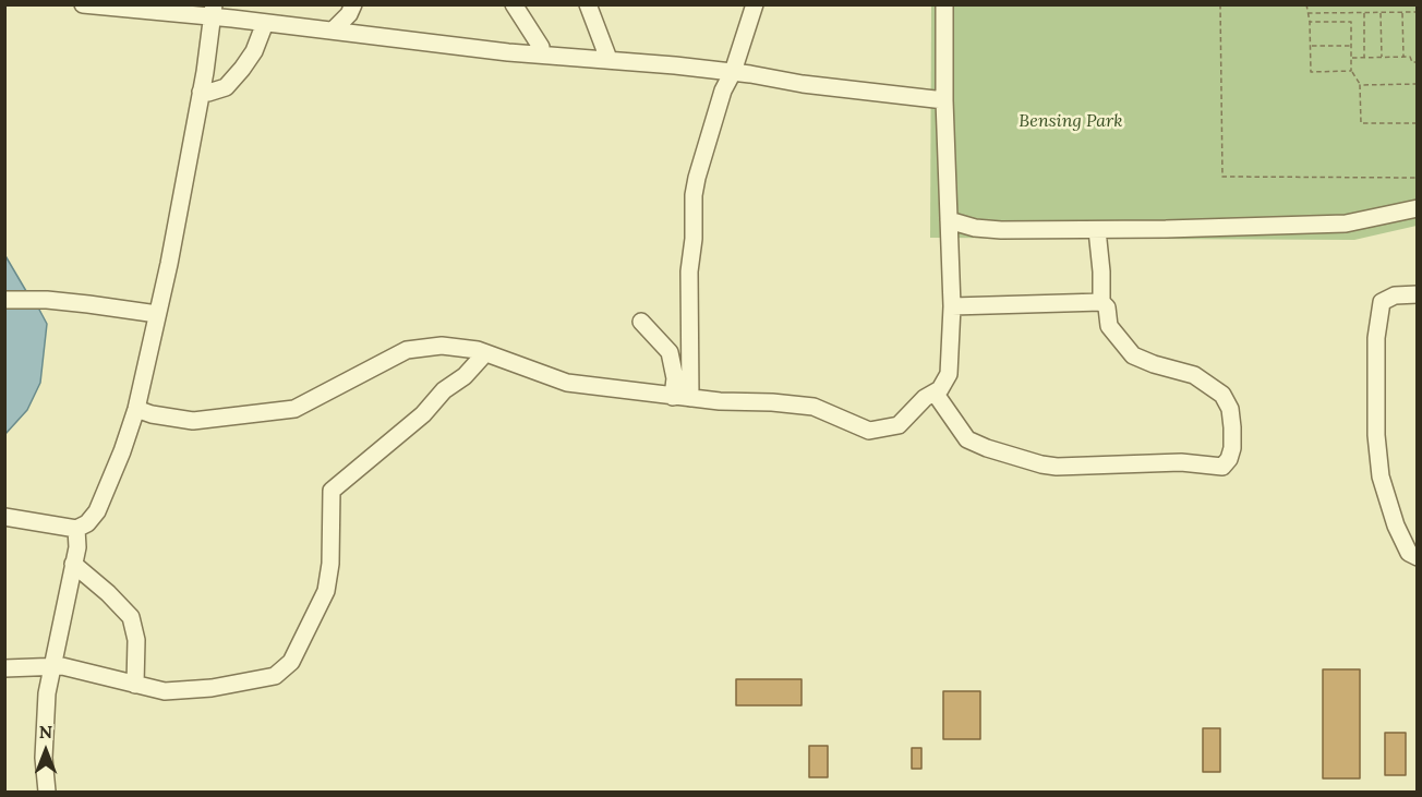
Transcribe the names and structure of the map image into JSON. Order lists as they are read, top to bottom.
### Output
{
  "parks": ["Bensing Park"],
  "north": "top"
}
